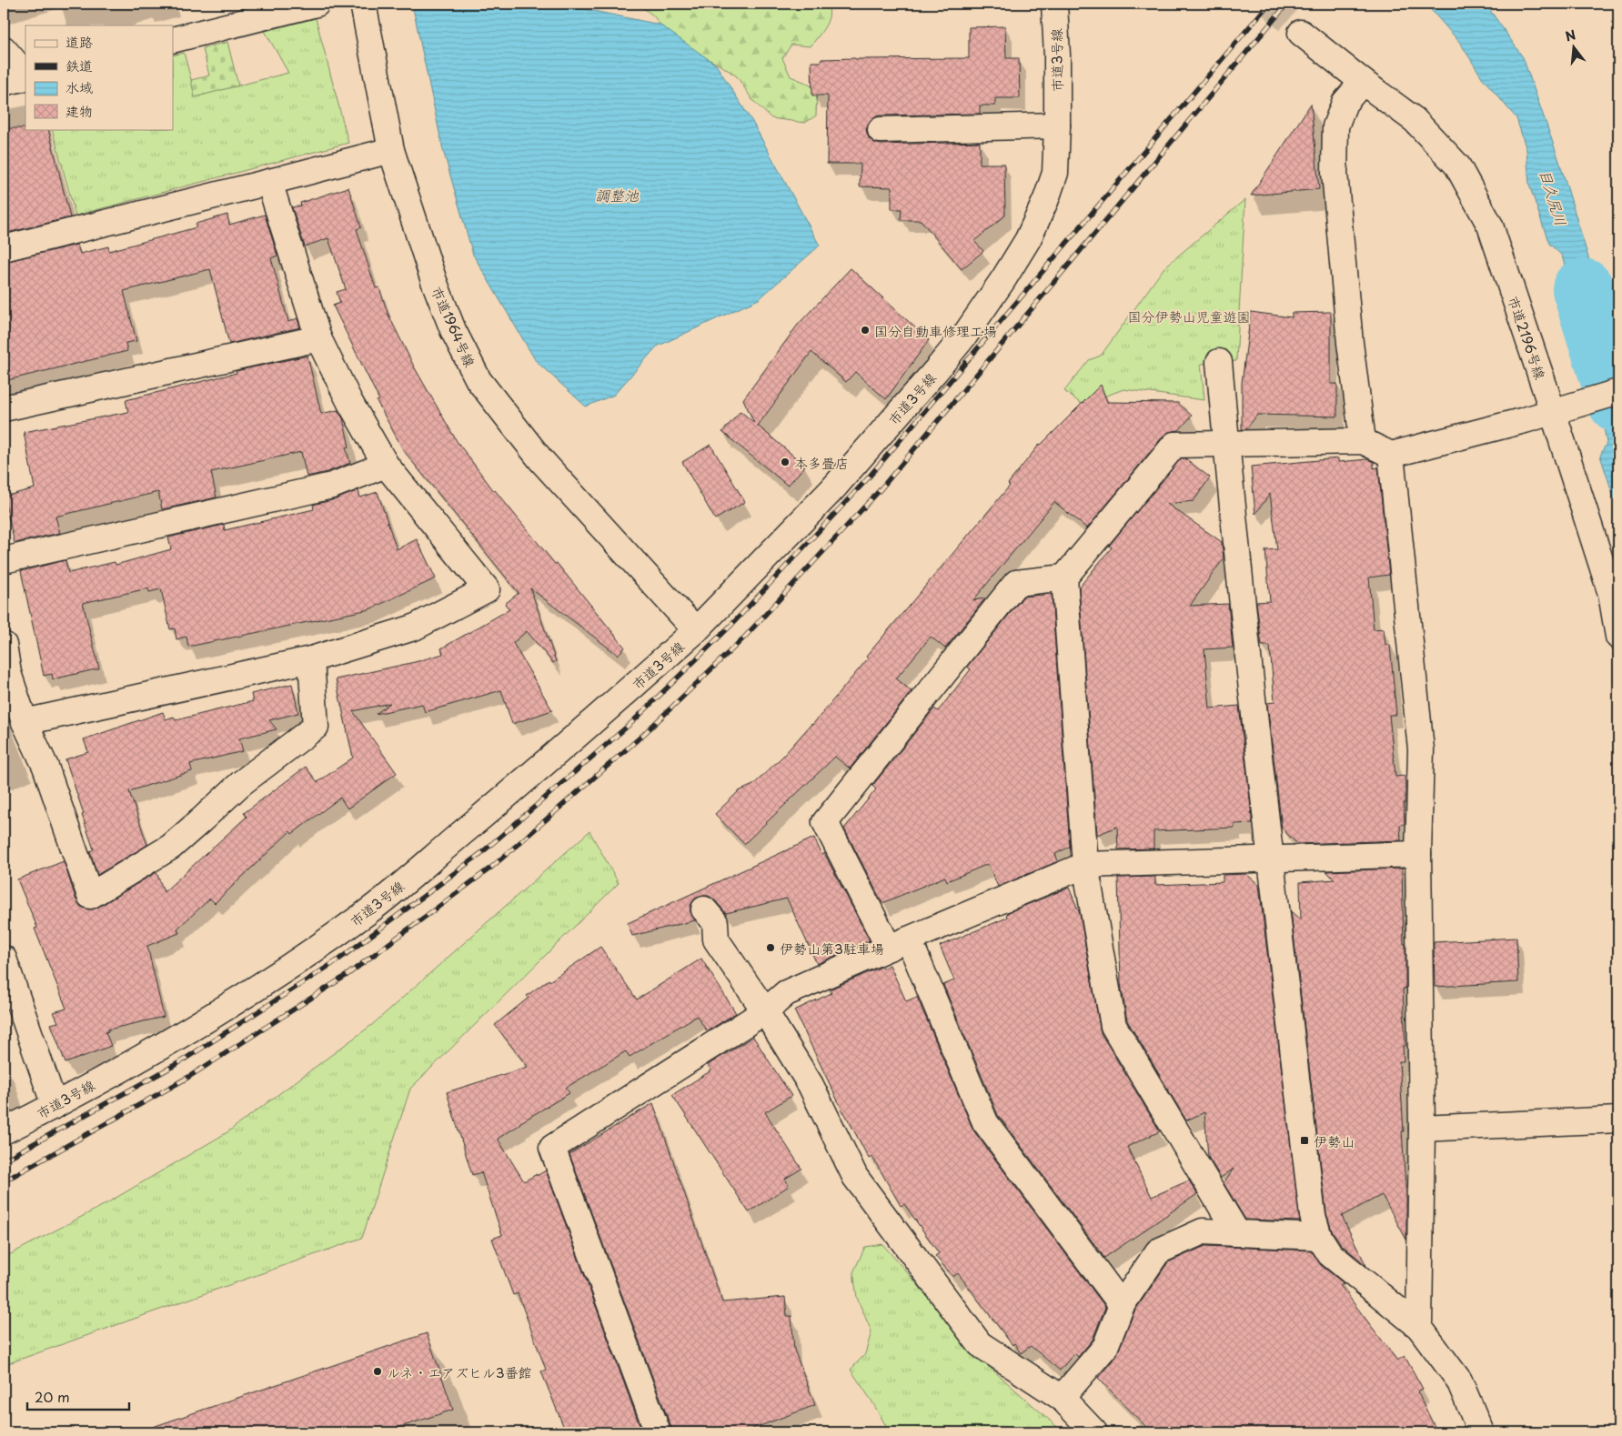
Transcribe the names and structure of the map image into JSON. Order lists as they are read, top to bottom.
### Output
{
  "streets": {
    "street": ["市道3号線", "市道1964号線", "市道2196号線"]
  },
  "crossings": [
    ["市道3号線", "市道1964号線"]
  ],
  "water": ["調整池", "目久尻川"],
  "parks": ["国分伊勢山児童遊園"],
  "places": {
    "other": [
      "国分自動車修理工場",
      "本多畳店",
      "伊勢山第3駐車場",
      "ルネ・エアズヒル3番館"
    ],
    "transit": ["伊勢山"]
  },
  "legend": [
    "道路",
    "鉄道",
    "水域",
    "建物"
  ],
  "scale_bar": "20 m",
  "north": "top"
}
